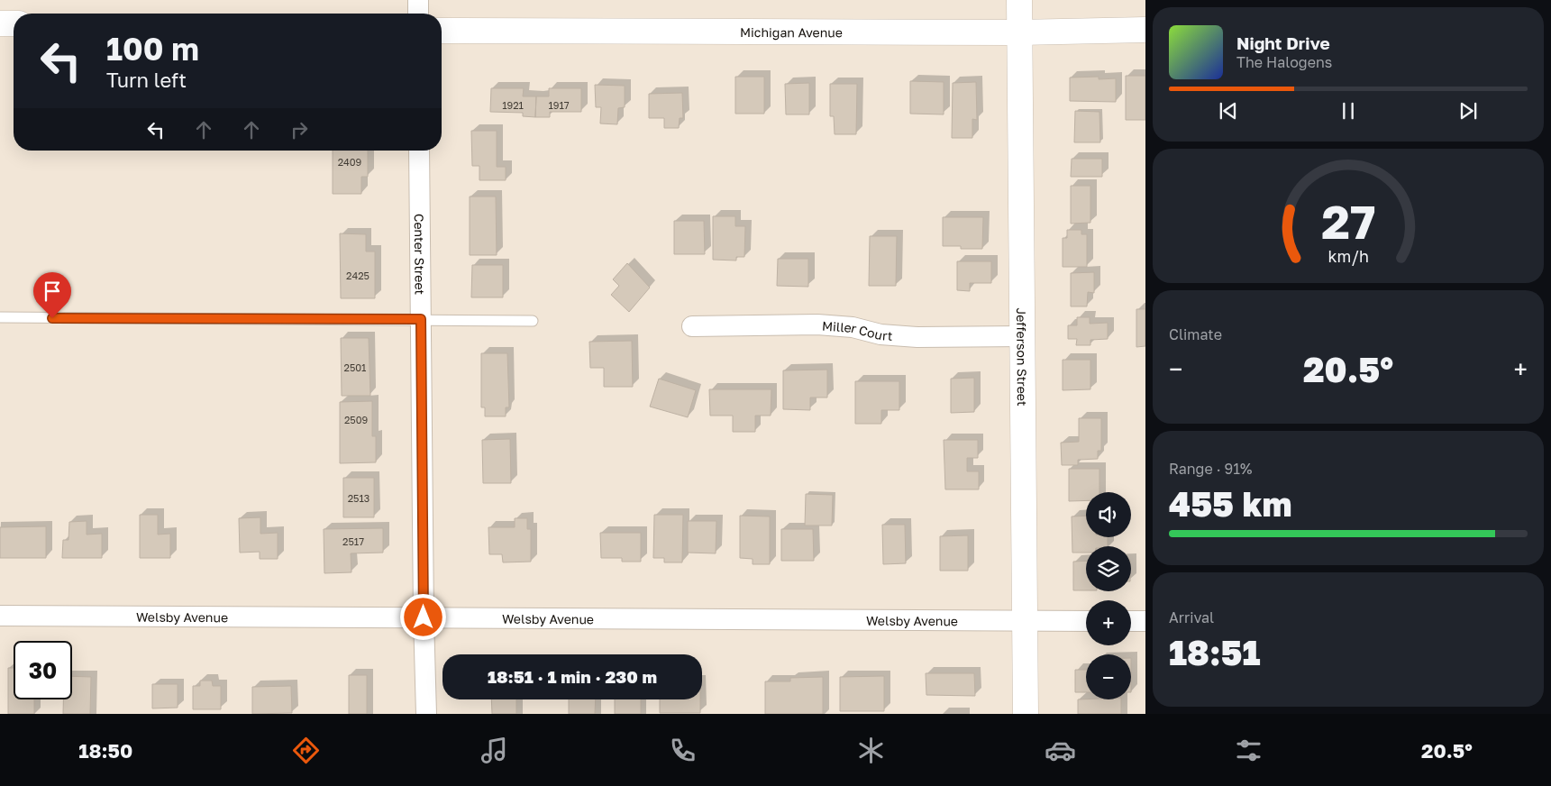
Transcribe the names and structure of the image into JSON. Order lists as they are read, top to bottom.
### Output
{
  "streets": {
    "street": [
      "Michigan Avenue",
      "Center Street",
      "Miller Court",
      "Jefferson Street",
      "Welsby Avenue"
    ]
  },
  "crossings": [
    ["Michigan Avenue", "Jefferson Street"],
    ["Center Street", "Welsby Avenue"],
    ["Miller Court", "Jefferson Street"],
    ["Jefferson Street", "Welsby Avenue"]
  ],
  "house_numbers": [
    "1921",
    "1917",
    "2409",
    "2425",
    "2501",
    "2509",
    "2513",
    "2517"
  ],
  "page": {
    "turn": ["100 m", "Turn left"],
    "song": ["Night Drive", "The Halogens"],
    "tile": [
      "Climate",
      ["Range · 91%", "455 km"],
      ["Arrival", "18:51"]
    ],
    "heat": ["−", "20.5°", "+"],
    "map_buttons": ["+", "−"],
    "limit": "30",
    "trip": "18:51 · 1 min · 230 m",
    "tabs": ["18:50", "20.5°"],
    "gauge": ["27", "km/h"]
  }
}
